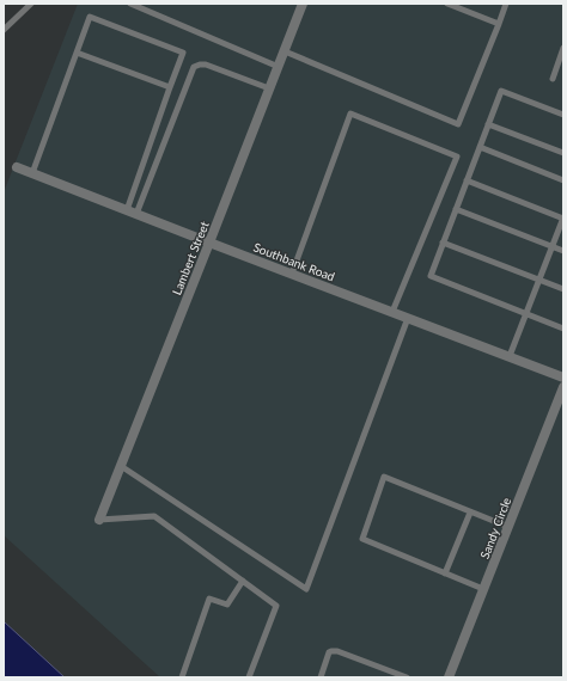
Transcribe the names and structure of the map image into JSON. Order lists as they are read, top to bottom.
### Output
{
  "streets": {
    "street": ["Lambert Street", "Southbank Road", "Sandy Circle"]
  },
  "crossings": [
    ["Lambert Street", "Southbank Road"]
  ]
}
